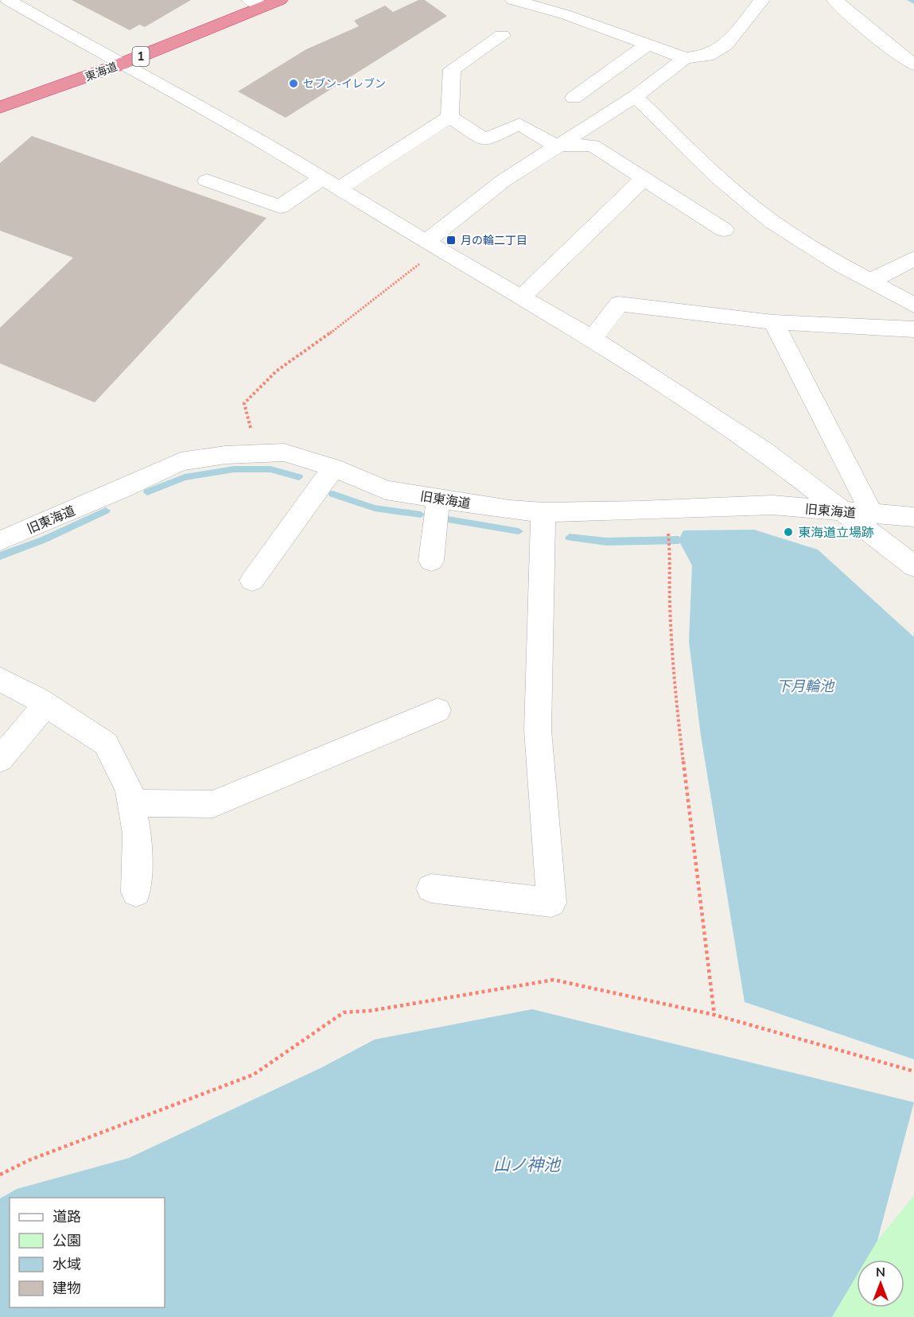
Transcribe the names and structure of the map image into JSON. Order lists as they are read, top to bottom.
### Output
{
  "streets": {
    "highway": ["1", "東海道"],
    "street": ["旧東海道"]
  },
  "water": ["下月輪池", "山ノ神池"],
  "places": {
    "other": ["セブン-イレブン", "東海道立場跡"],
    "transit": ["月の輪二丁目"]
  },
  "legend": [
    "道路",
    "公園",
    "水域",
    "建物"
  ],
  "north": "top"
}
